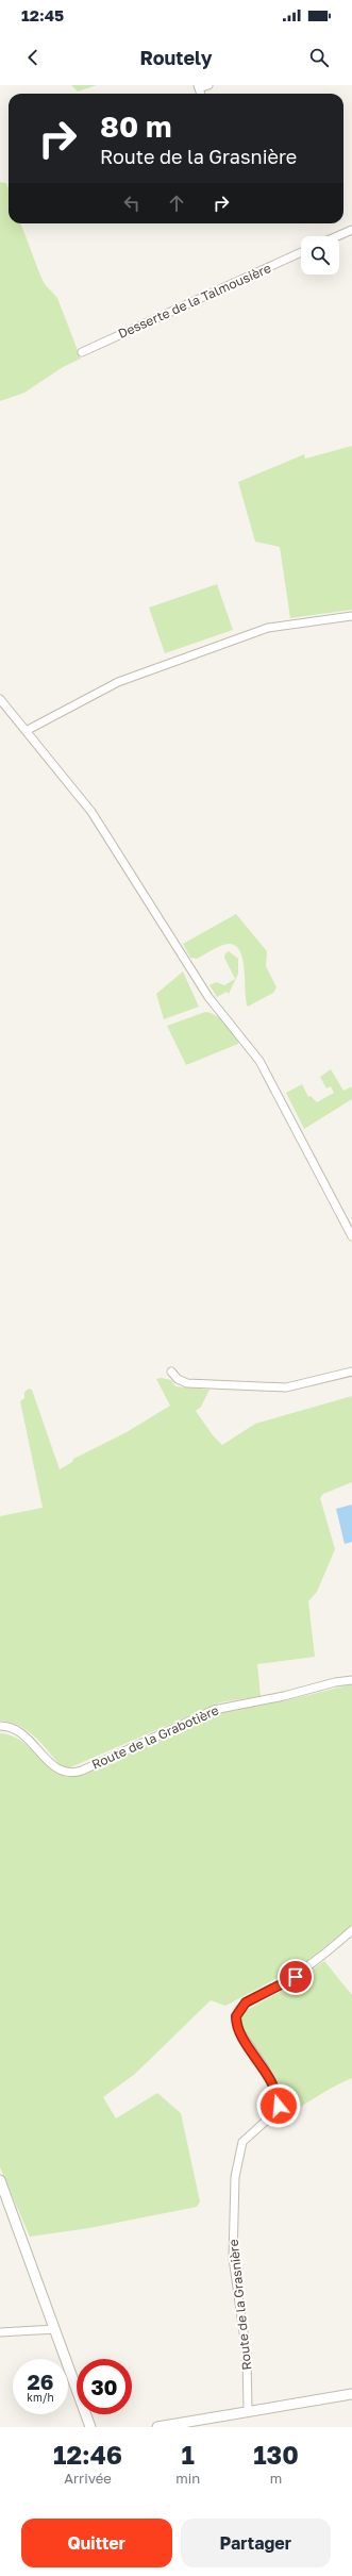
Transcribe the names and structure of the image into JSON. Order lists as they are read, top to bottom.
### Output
{
  "streets": {
    "street": ["Desserte de la Talmousière", "Route de la Grabotière", "Route de la Grasnière"]
  },
  "page": {
    "status": "12:45",
    "header": "Routely",
    "turn": ["80 m", "Route de la Grasnière"],
    "speed": "26 km/h",
    "limit": "30",
    "eta": [
      "12:46",
      "Arrivée",
      "1",
      "min",
      "130",
      "m"
    ],
    "buttons": ["Quitter", "Partager"]
  }
}
